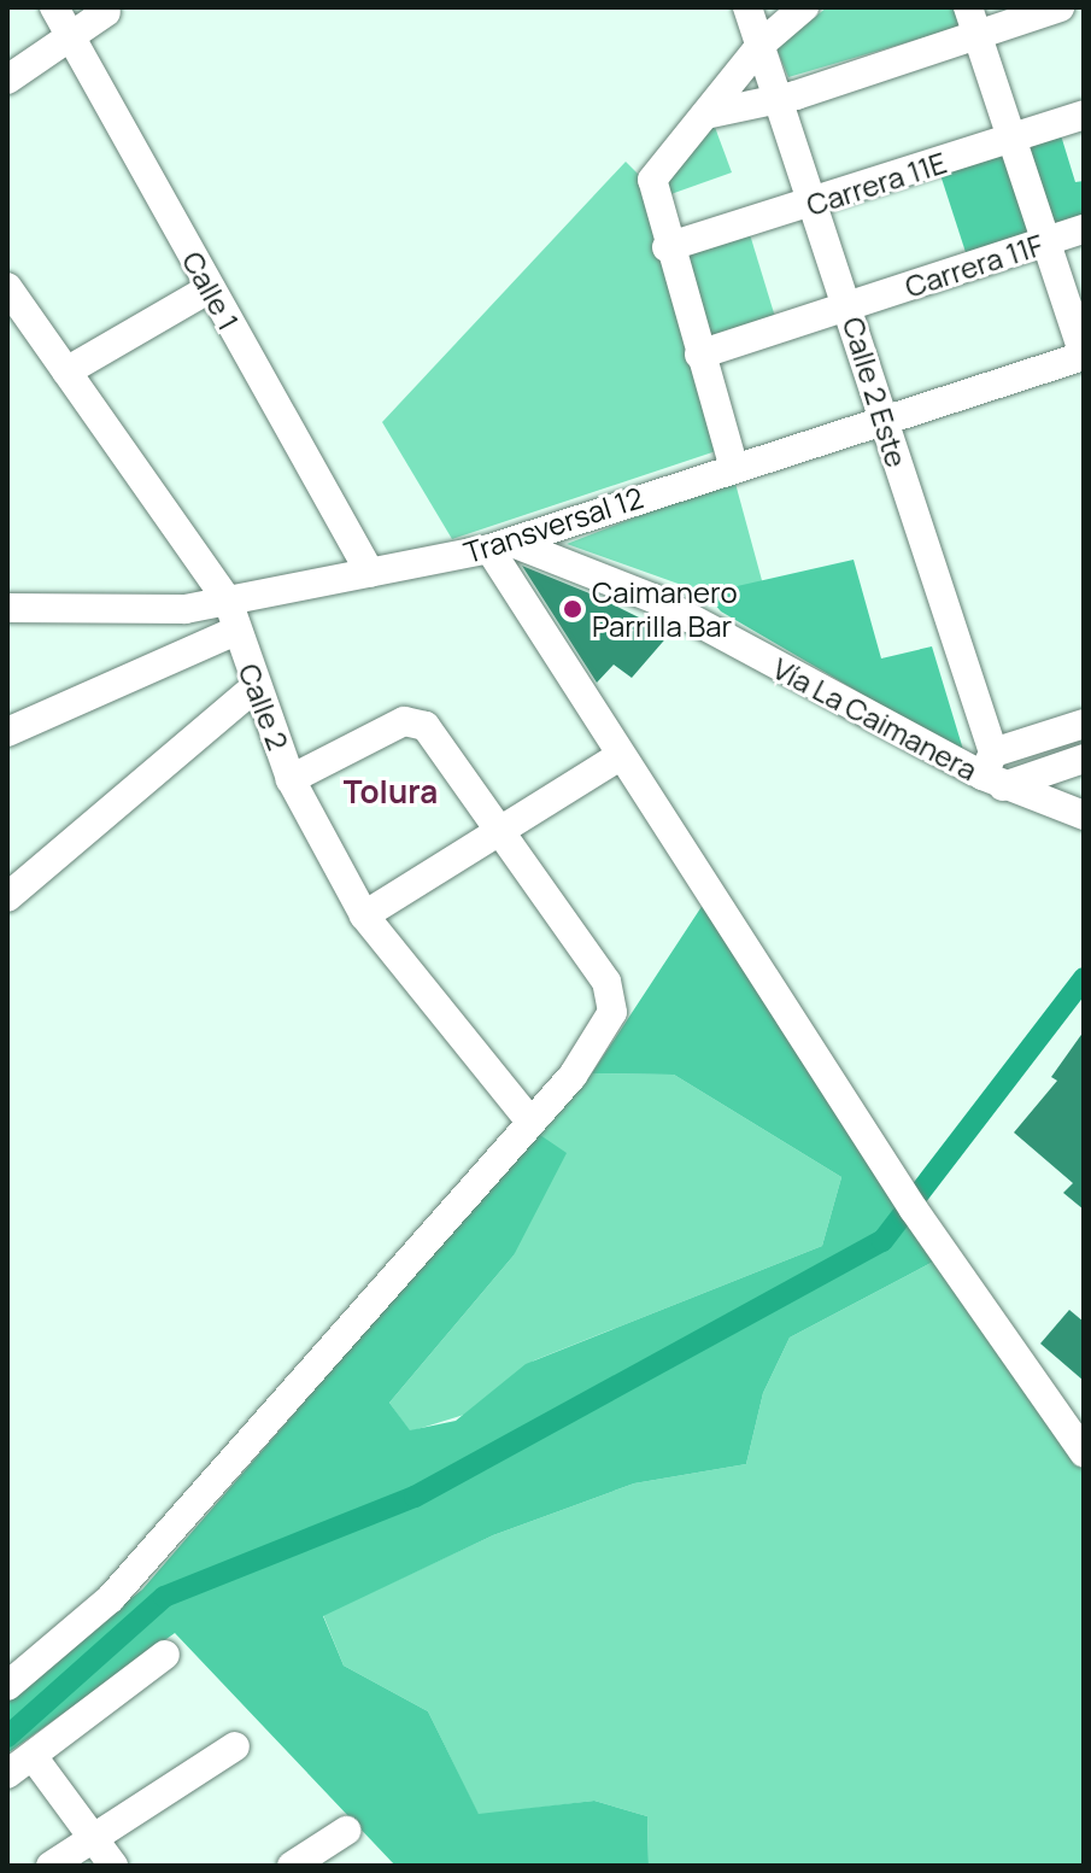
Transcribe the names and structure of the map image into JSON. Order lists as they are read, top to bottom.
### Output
{
  "streets": {
    "street": [
      "Carrera 11E",
      "Carrera 11F",
      "Calle 1",
      "Calle 2 Este",
      "Transversal 12",
      "Calle 2",
      "Vía La Caimanera"
    ]
  },
  "crossings": [
    ["Carrera 11E", "Calle 2 Este"],
    ["Carrera 11F", "Calle 2 Este"],
    ["Calle 1", "Transversal 12"],
    ["Calle 2 Este", "Transversal 12"],
    ["Calle 2 Este", "Vía La Caimanera"],
    ["Transversal 12", "Calle 2"],
    ["Transversal 12", "Vía La Caimanera"]
  ],
  "districts": ["Tolura"],
  "places": ["Caimanero Parrilla Bar"]
}
